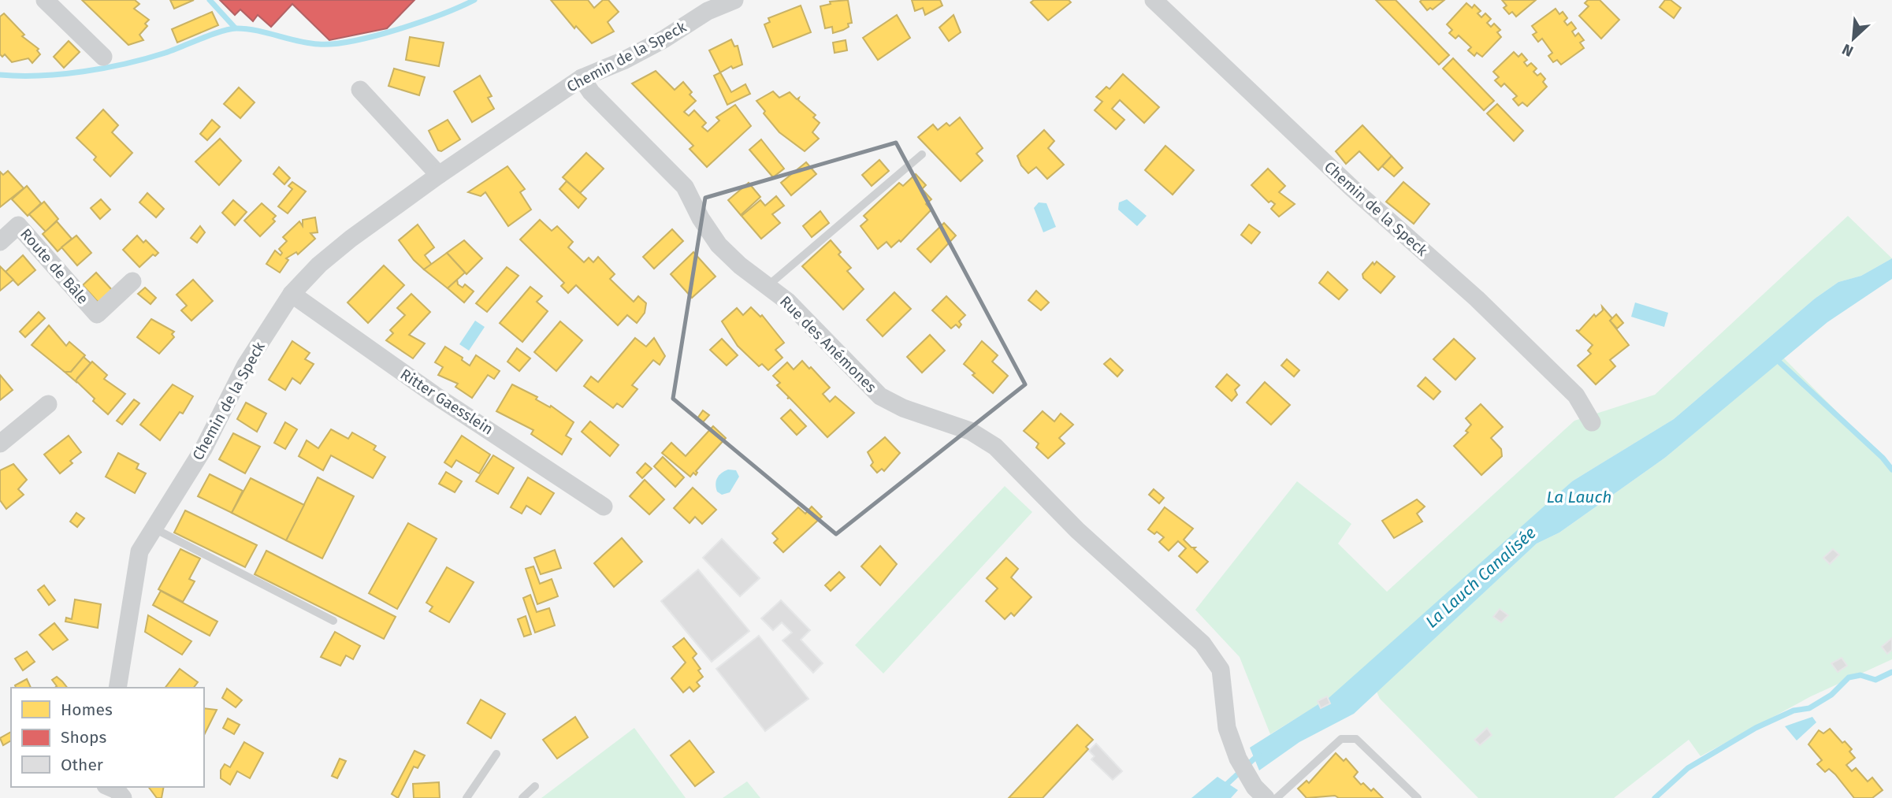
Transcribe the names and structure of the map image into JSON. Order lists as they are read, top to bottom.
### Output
{
  "streets": {
    "street": [
      "Chemin de la Speck",
      "Route de Bâle",
      "Rue des Anémones",
      "Ritter Gaesslein"
    ]
  },
  "crossings": [
    ["Chemin de la Speck", "Rue des Anémones"],
    ["Chemin de la Speck", "Ritter Gaesslein"]
  ],
  "water": ["La Lauch", "La Lauch Canalisée"],
  "legend": ["Homes", "Shops", "Other"],
  "north": "bottom left"
}
